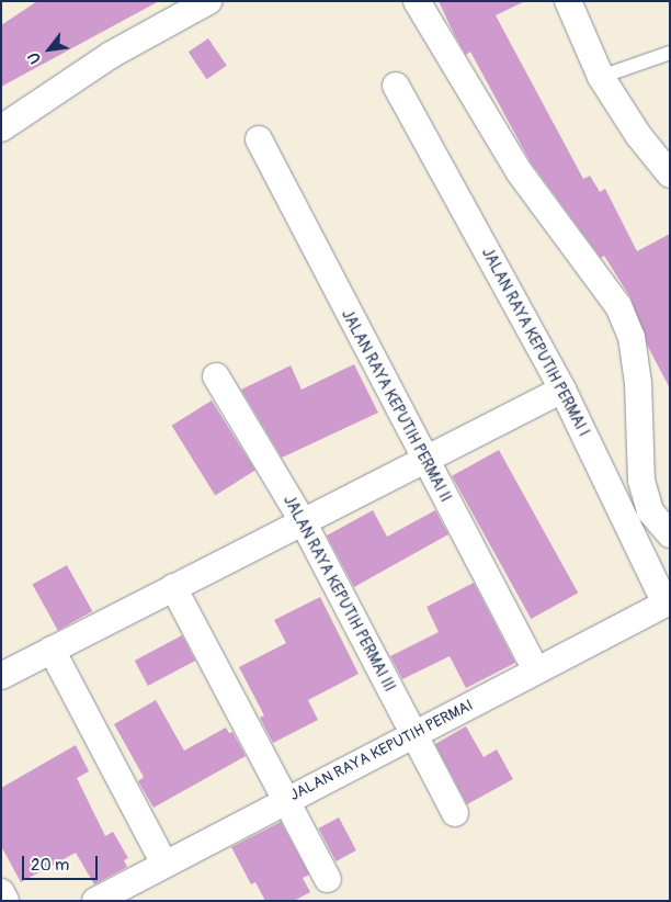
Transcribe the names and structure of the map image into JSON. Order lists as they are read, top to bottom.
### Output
{
  "streets": {
    "street": [
      "JALAN RAYA KEPUTIH PERMAI I",
      "JALAN RAYA KEPUTIH PERMAI II",
      "JALAN RAYA KEPUTIH PERMAI III",
      "JALAN RAYA KEPUTIH PERMAI"
    ]
  },
  "crossings": [
    ["JALAN RAYA KEPUTIH PERMAI I", "JALAN RAYA KEPUTIH PERMAI"],
    ["JALAN RAYA KEPUTIH PERMAI II", "JALAN RAYA KEPUTIH PERMAI"],
    ["JALAN RAYA KEPUTIH PERMAI III", "JALAN RAYA KEPUTIH PERMAI"]
  ],
  "scale_bar": "20 m",
  "north": "bottom left"
}
